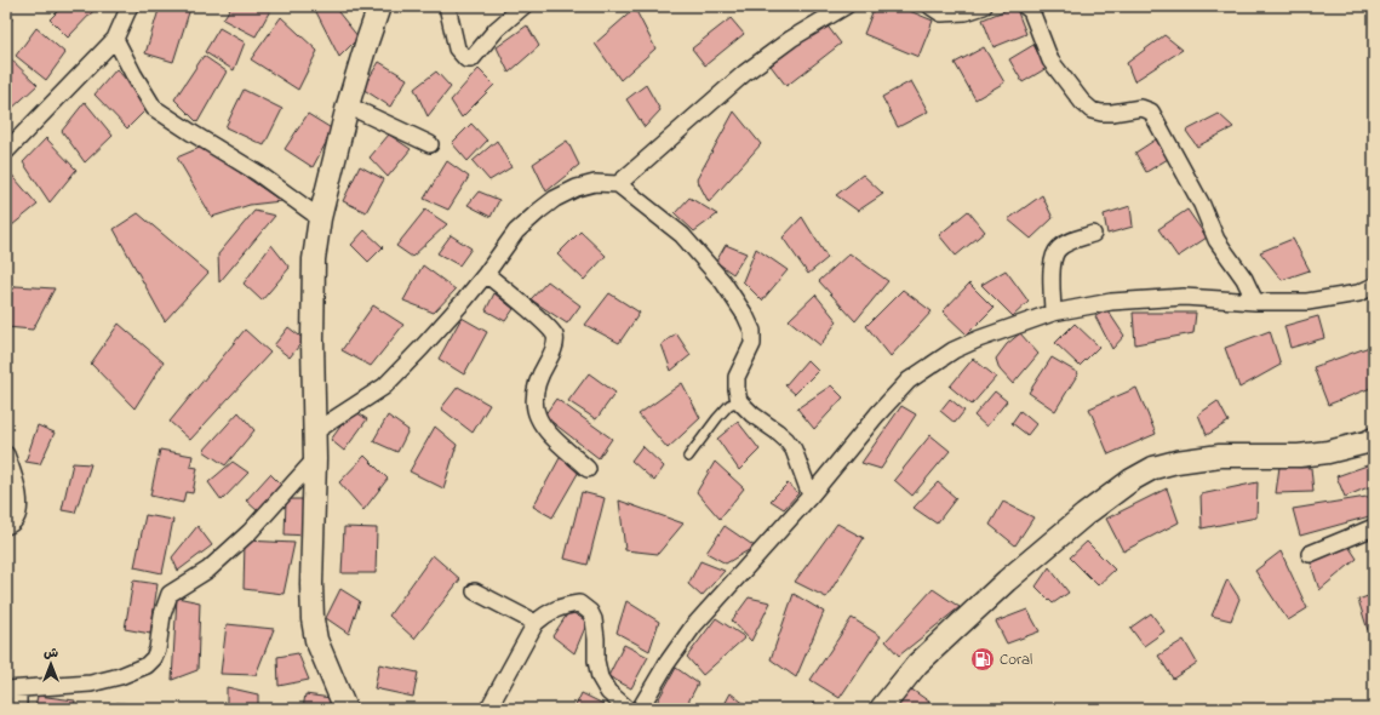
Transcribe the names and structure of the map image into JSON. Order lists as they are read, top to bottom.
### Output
{
  "places": {
    "fuel station": ["Coral"]
  },
  "north": "top"
}
